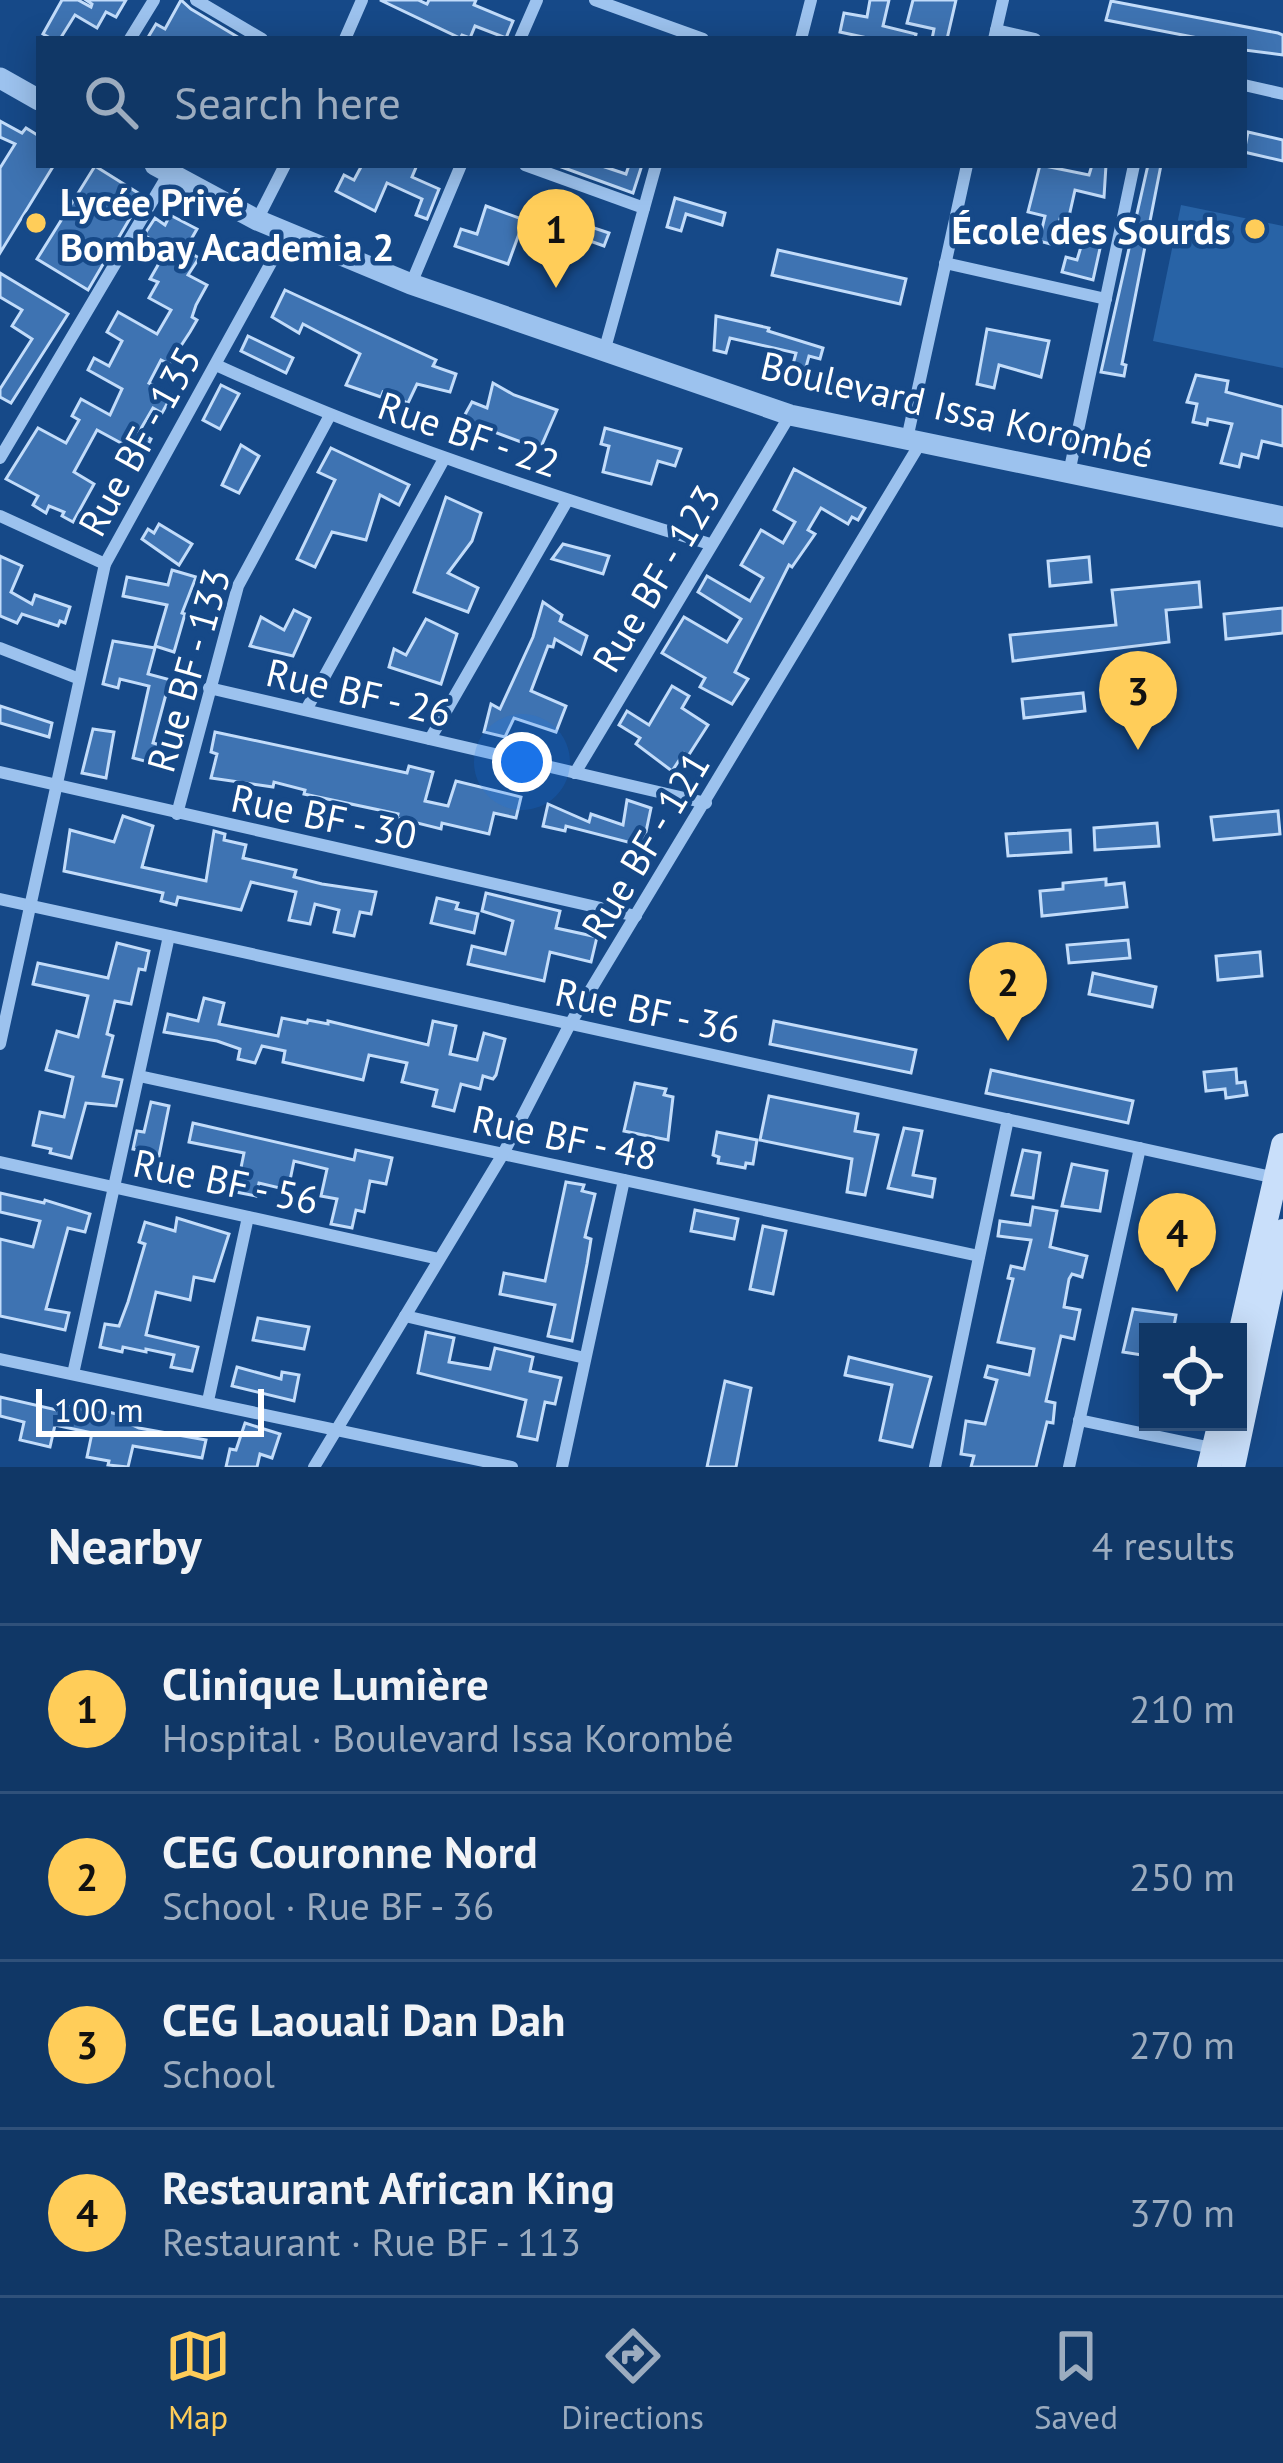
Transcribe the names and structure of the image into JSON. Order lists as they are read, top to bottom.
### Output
{
  "streets": {
    "street": [
      "Boulevard Issa Korombé",
      "Rue BF - 22",
      "Rue BF - 135",
      "Rue BF - 123",
      "Rue BF - 133",
      "Rue BF - 26",
      "Rue BF - 30",
      "Rue BF - 121",
      "Rue BF - 36",
      "Rue BF - 48",
      "Rue BF - 56"
    ]
  },
  "crossings": [
    ["Boulevard Issa Korombé", "Rue BF - 135"],
    ["Boulevard Issa Korombé", "Rue BF - 123"],
    ["Boulevard Issa Korombé", "Rue BF - 121"],
    ["Rue BF - 22", "Rue BF - 135"],
    ["Rue BF - 22", "Rue BF - 123"],
    ["Rue BF - 22", "Rue BF - 133"],
    ["Rue BF - 135", "Rue BF - 30"],
    ["Rue BF - 135", "Rue BF - 36"],
    ["Rue BF - 123", "Rue BF - 26"],
    ["Rue BF - 133", "Rue BF - 26"],
    ["Rue BF - 133", "Rue BF - 30"],
    ["Rue BF - 26", "Rue BF - 121"],
    ["Rue BF - 30", "Rue BF - 121"],
    ["Rue BF - 121", "Rue BF - 36"],
    ["Rue BF - 121", "Rue BF - 48"],
    ["Rue BF - 121", "Rue BF - 56"]
  ],
  "places": ["Lycée Privé Bombay Academia 2", "École des Sourds"],
  "scale_bar": "100 m",
  "page": {
    "search": "Search here",
    "pins": [
      "1",
      "3",
      "2",
      "4"
    ],
    "scale": "100 m",
    "heading": ["Nearby", "4 results"],
    "list": [
      {
        "mark": "1",
        "name": "Clinique Lumière",
        "note": "Hospital · Boulevard Issa Korombé",
        "value": "210 m"
      },
      {
        "mark": "2",
        "name": "CEG Couronne Nord",
        "note": "School · Rue BF - 36",
        "value": "250 m"
      },
      {
        "mark": "3",
        "name": "CEG Laouali Dan Dah",
        "note": "School",
        "value": "270 m"
      },
      {
        "mark": "4",
        "name": "Restaurant African King",
        "note": "Restaurant · Rue BF - 113",
        "value": "370 m"
      }
    ],
    "nav": ["Map", "Directions", "Saved"]
  }
}
